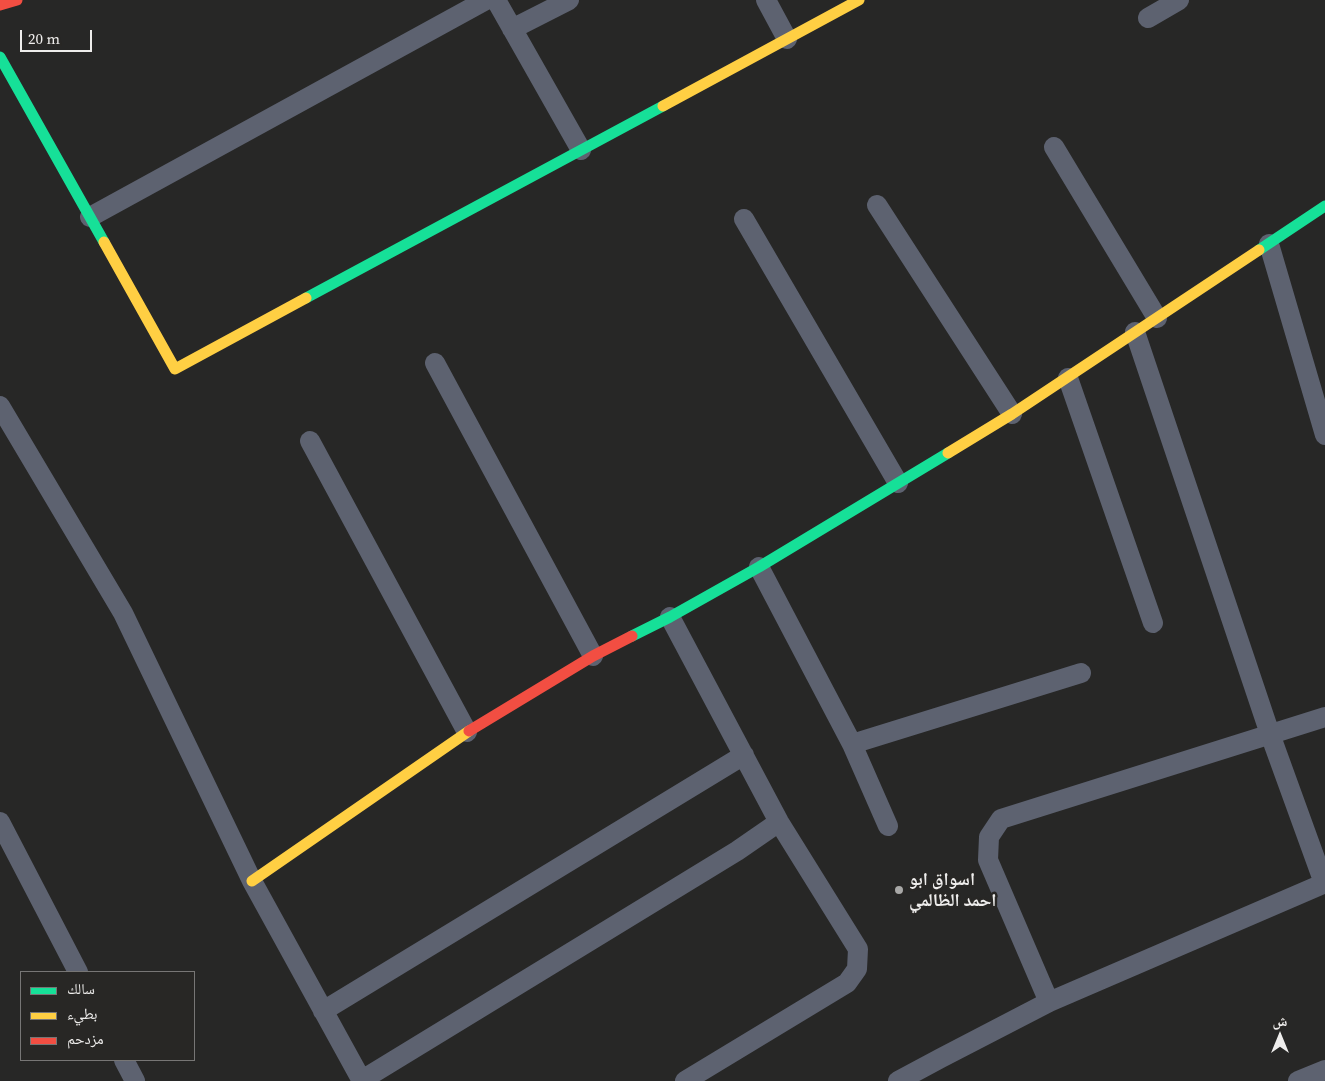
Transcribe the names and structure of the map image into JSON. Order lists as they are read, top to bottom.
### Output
{
  "places": ["اسواق ابو احمد الظالمي"],
  "legend": ["سالك", "بطيء", "مزدحم"],
  "scale_bar": "20 m",
  "north": "top"
}
